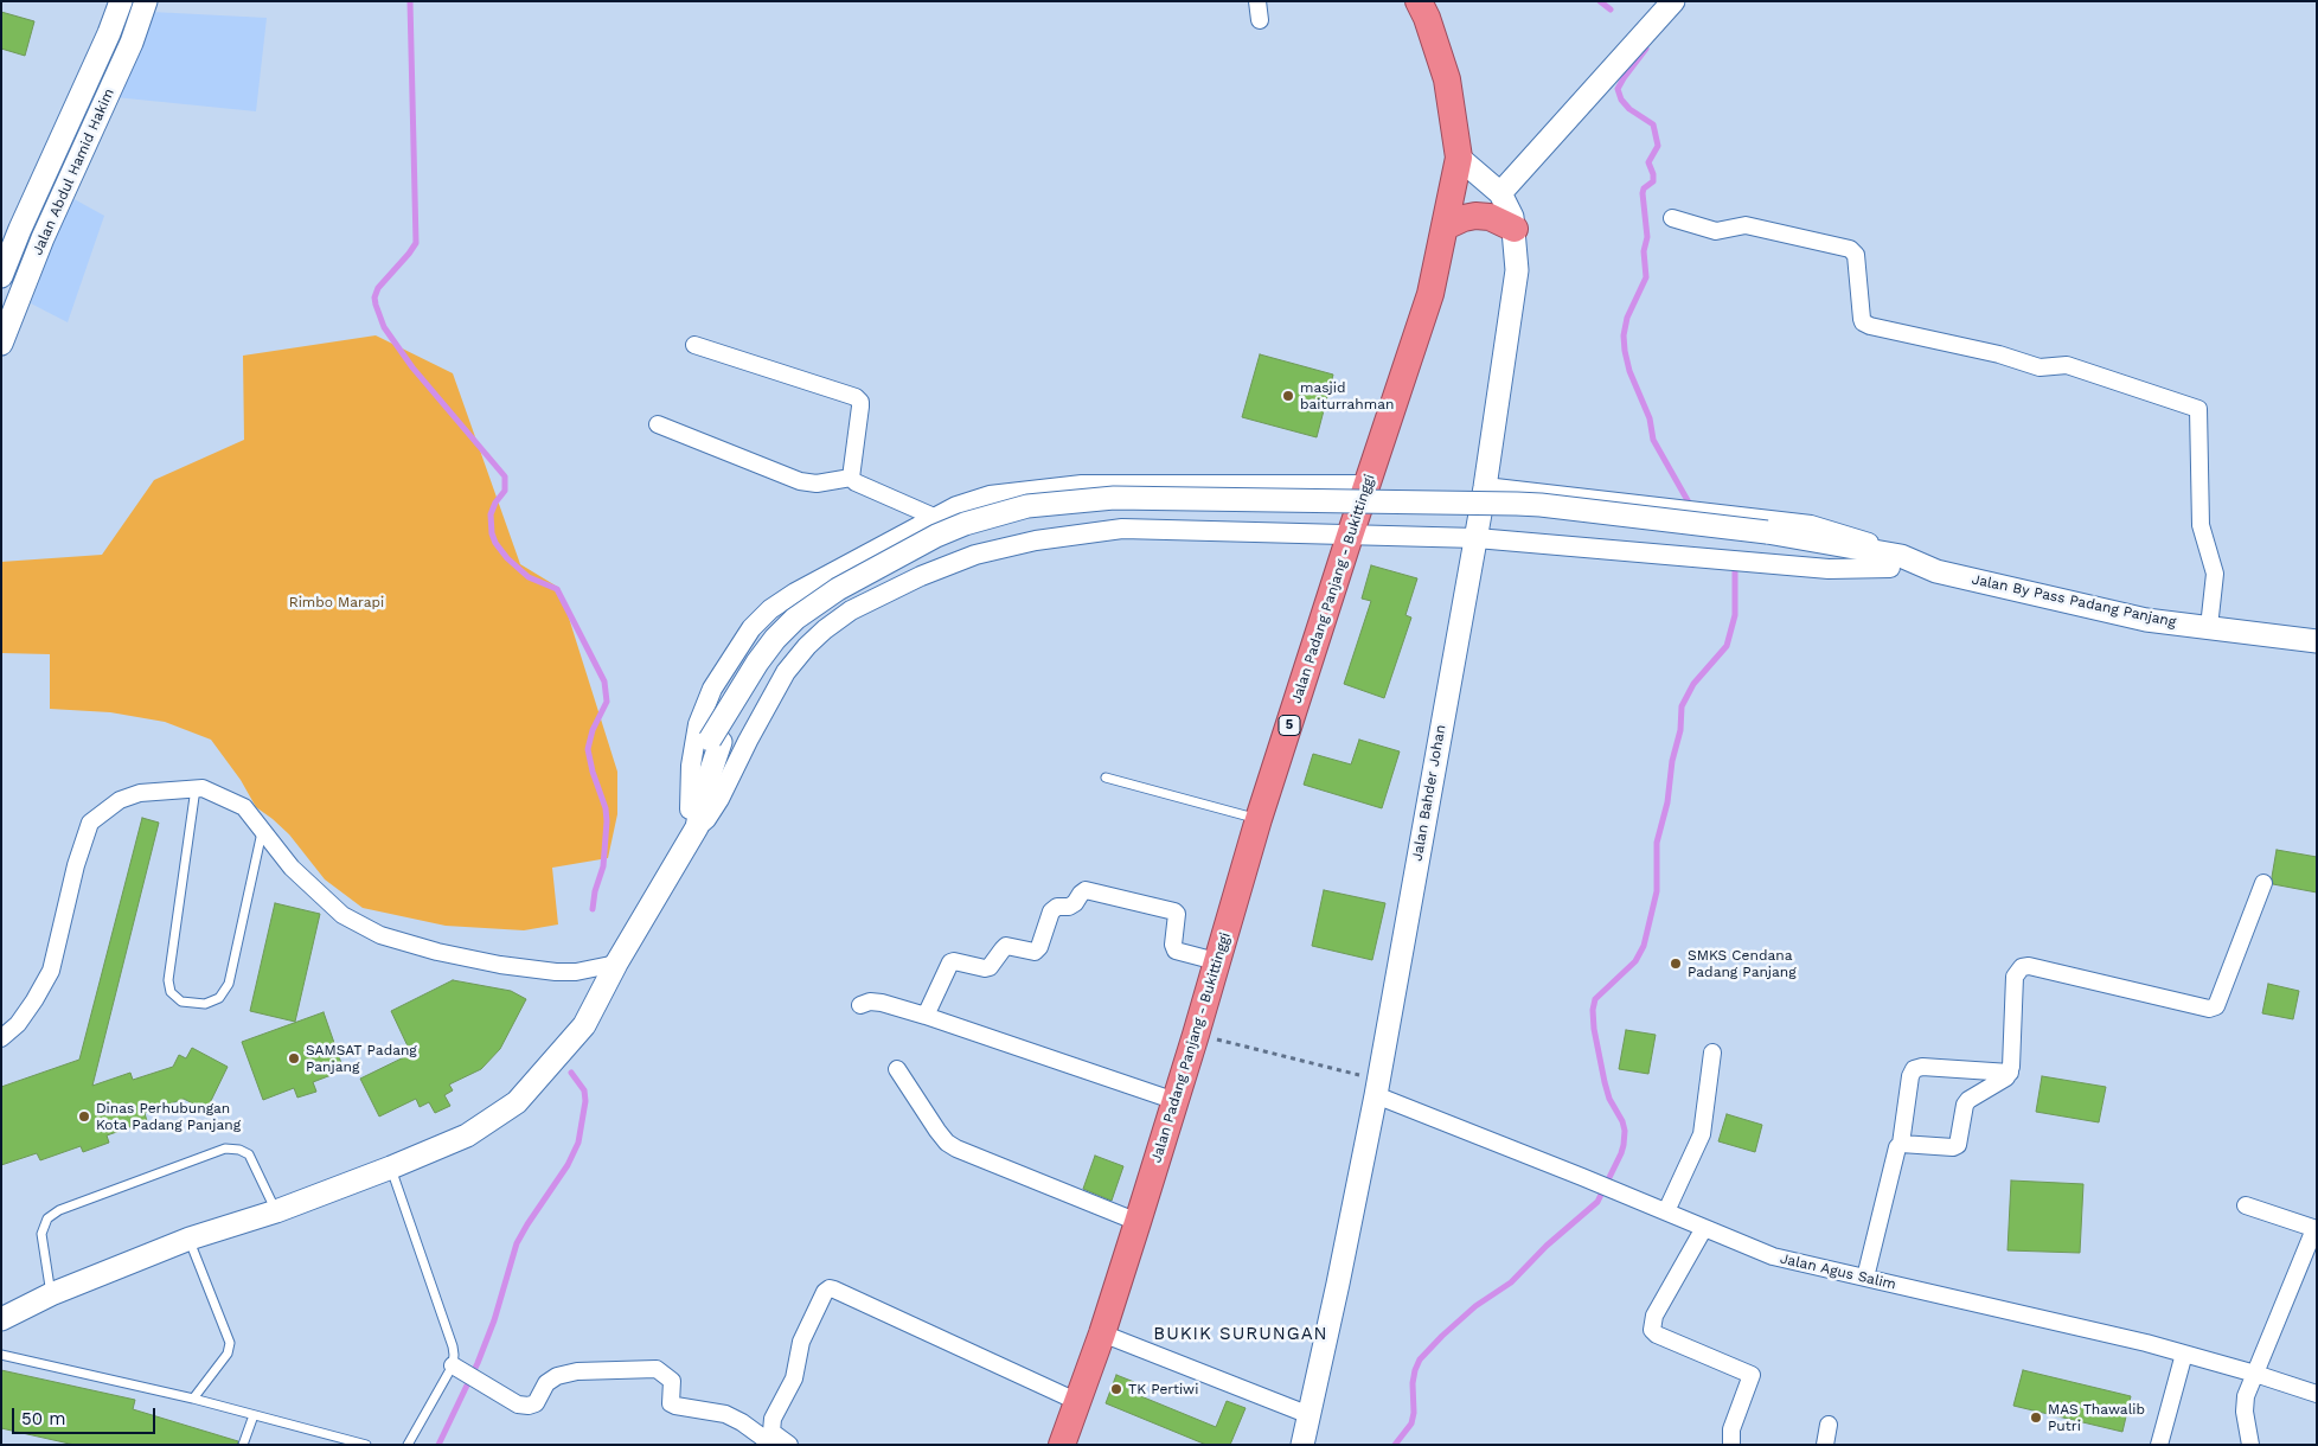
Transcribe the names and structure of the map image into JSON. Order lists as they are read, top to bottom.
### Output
{
  "streets": {
    "highway": ["Jalan Padang Panjang - Bukittinggi", "5"],
    "main road": ["Jalan Abdul Hamid Hakim", "Jalan By Pass Padang Panjang", "Jalan Bahder Johan"],
    "street": ["Jalan Agus Salim"]
  },
  "crossings": [
    ["Jalan Padang Panjang - Bukittinggi", "Jalan Bahder Johan"],
    ["Jalan Bahder Johan", "Jalan Agus Salim"]
  ],
  "districts": ["BUKIK SURUNGAN"],
  "parks": ["Rimbo Marapi"],
  "places": [
    "masjid baiturrahman",
    "SMKS Cendana Padang Panjang",
    "SAMSAT Padang Panjang",
    "Dinas Perhubungan Kota Padang Panjang",
    "TK Pertiwi",
    "MAS Thawalib Putri"
  ],
  "scale_bar": "50 m"
}
